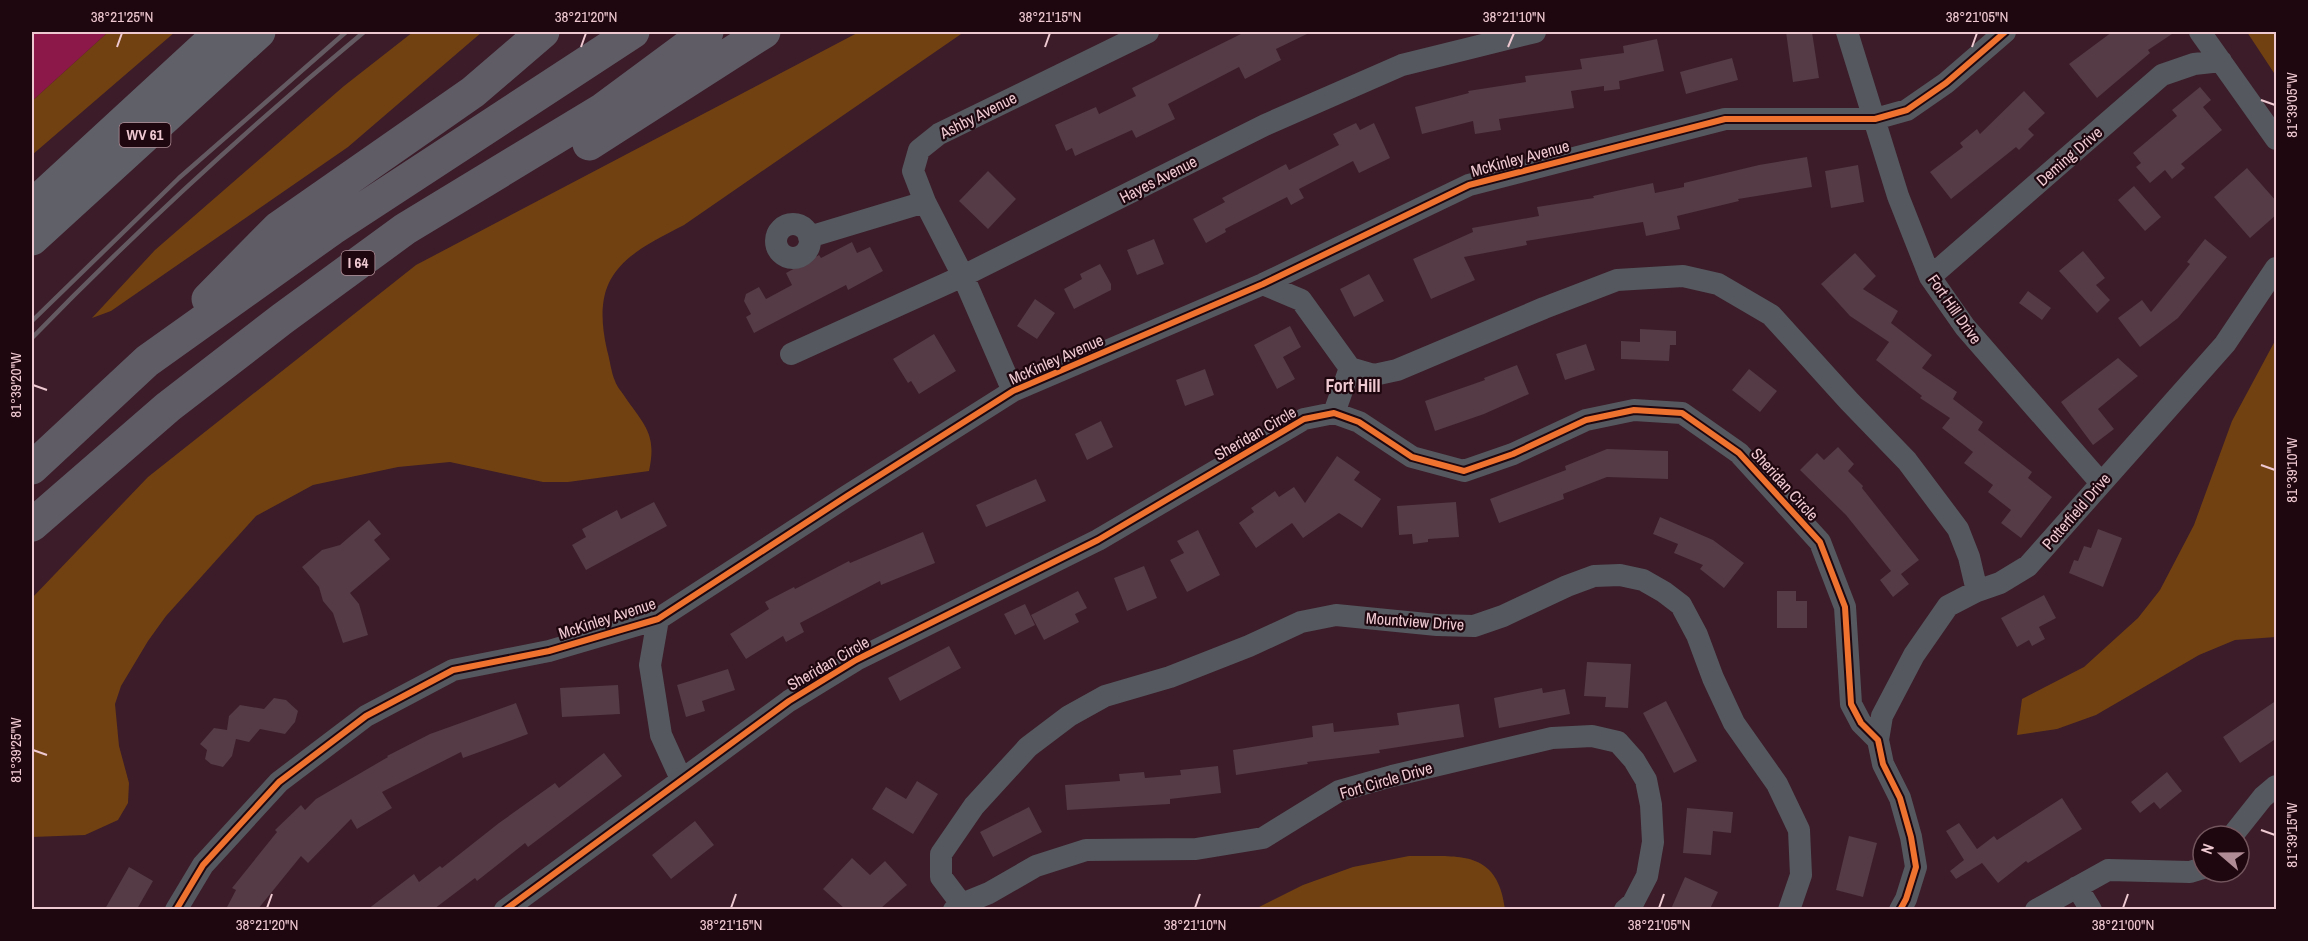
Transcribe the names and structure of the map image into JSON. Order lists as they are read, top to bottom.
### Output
{
  "streets": {
    "highway": ["I 64"],
    "main road": ["WV 61"],
    "street": [
      "Ashby Avenue",
      "Deming Drive",
      "McKinley Avenue",
      "Hayes Avenue",
      "Fort Hill Drive",
      "Sheridan Circle",
      "Potterfield Drive",
      "Mountview Drive",
      "Fort Circle Drive"
    ]
  },
  "crossings": [
    ["Ashby Avenue", "McKinley Avenue"],
    ["Ashby Avenue", "Hayes Avenue"],
    ["Deming Drive", "Fort Hill Drive"],
    ["McKinley Avenue", "Fort Hill Drive"],
    ["Fort Hill Drive", "Potterfield Drive"],
    ["Sheridan Circle", "Potterfield Drive"],
    ["Mountview Drive", "Fort Circle Drive"]
  ],
  "districts": ["Fort Hill"],
  "north": "left",
  "coordinates": [
    "38°21'25\"N",
    "38°21'20\"N",
    "38°21'15\"N",
    "38°21'10\"N",
    "38°21'05\"N",
    "81°39'05\"W",
    "81°39'20\"W",
    "81°39'10\"W",
    "81°39'25\"W",
    "81°39'15\"W",
    "38°21'00\"N"
  ]
}
